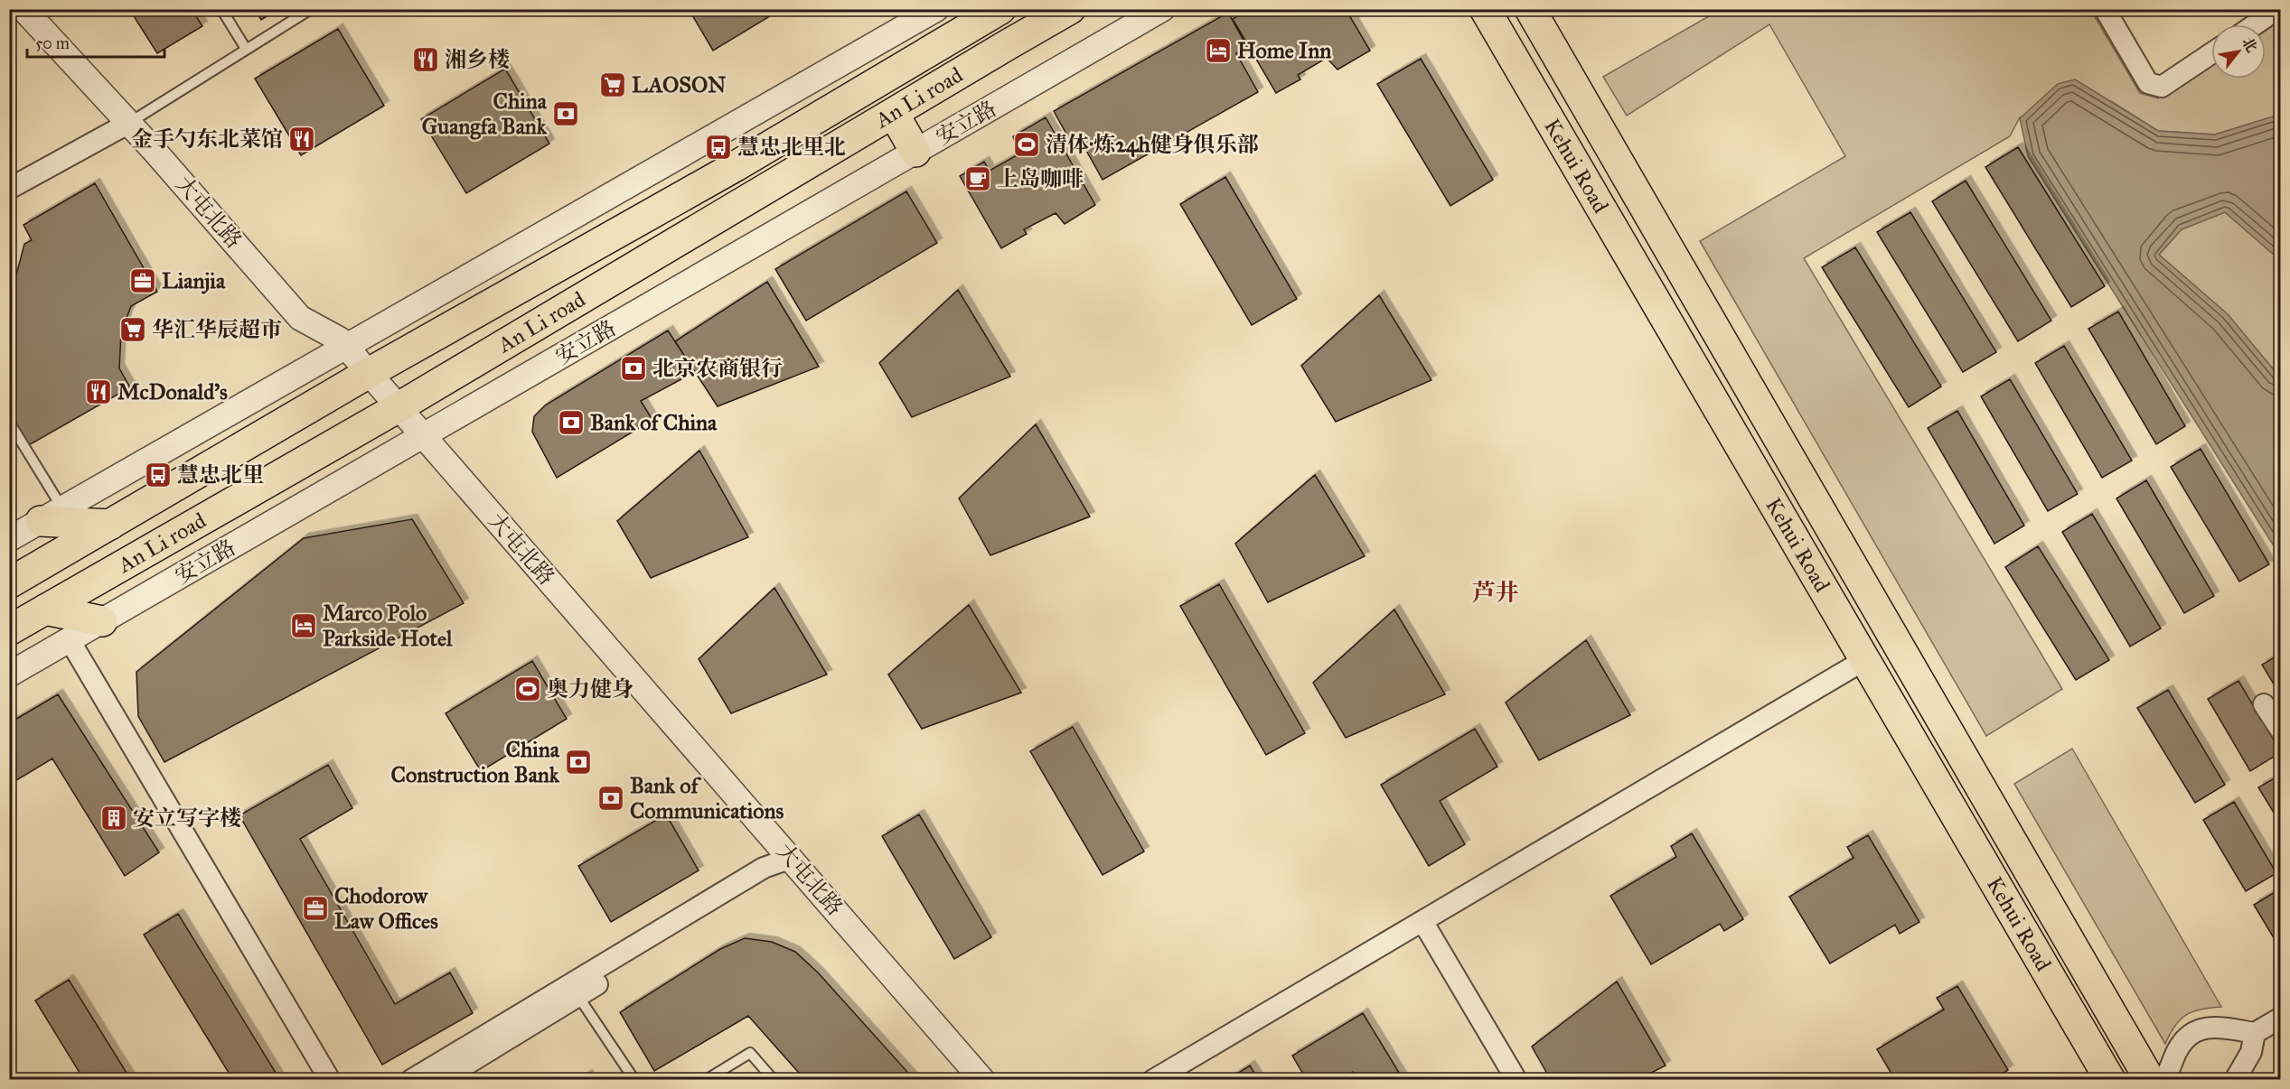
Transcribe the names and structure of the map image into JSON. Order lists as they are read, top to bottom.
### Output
{
  "streets": {
    "main road": ["An Li road", "Kehui Road"],
    "street": ["安立路", "大屯北路"]
  },
  "crossings": [
    ["An Li road", "大屯北路"],
    ["安立路", "大屯北路"]
  ],
  "districts": ["芦井"],
  "places": {
    "hotel": ["Home Inn", "Marco Polo Parkside Hotel"],
    "restaurant": ["湘乡楼", "金手勺东北菜馆", "McDonald's"],
    "supermarket": ["LAOSON", "华汇华辰超市"],
    "bank": [
      "China Guangfa Bank",
      "北京农商银行",
      "Bank of China",
      "China Construction Bank",
      "Bank of Communications"
    ],
    "sports": ["清体·炼24h健身俱乐部", "奥力健身"],
    "bus stop": ["慧忠北里北", "慧忠北里"],
    "cafe": ["上岛咖啡"],
    "office": ["Lianjia", "Chodorow Law Offices"],
    "building": ["安立写字楼"]
  },
  "scale_bar": "50 m",
  "north": "top right"
}
